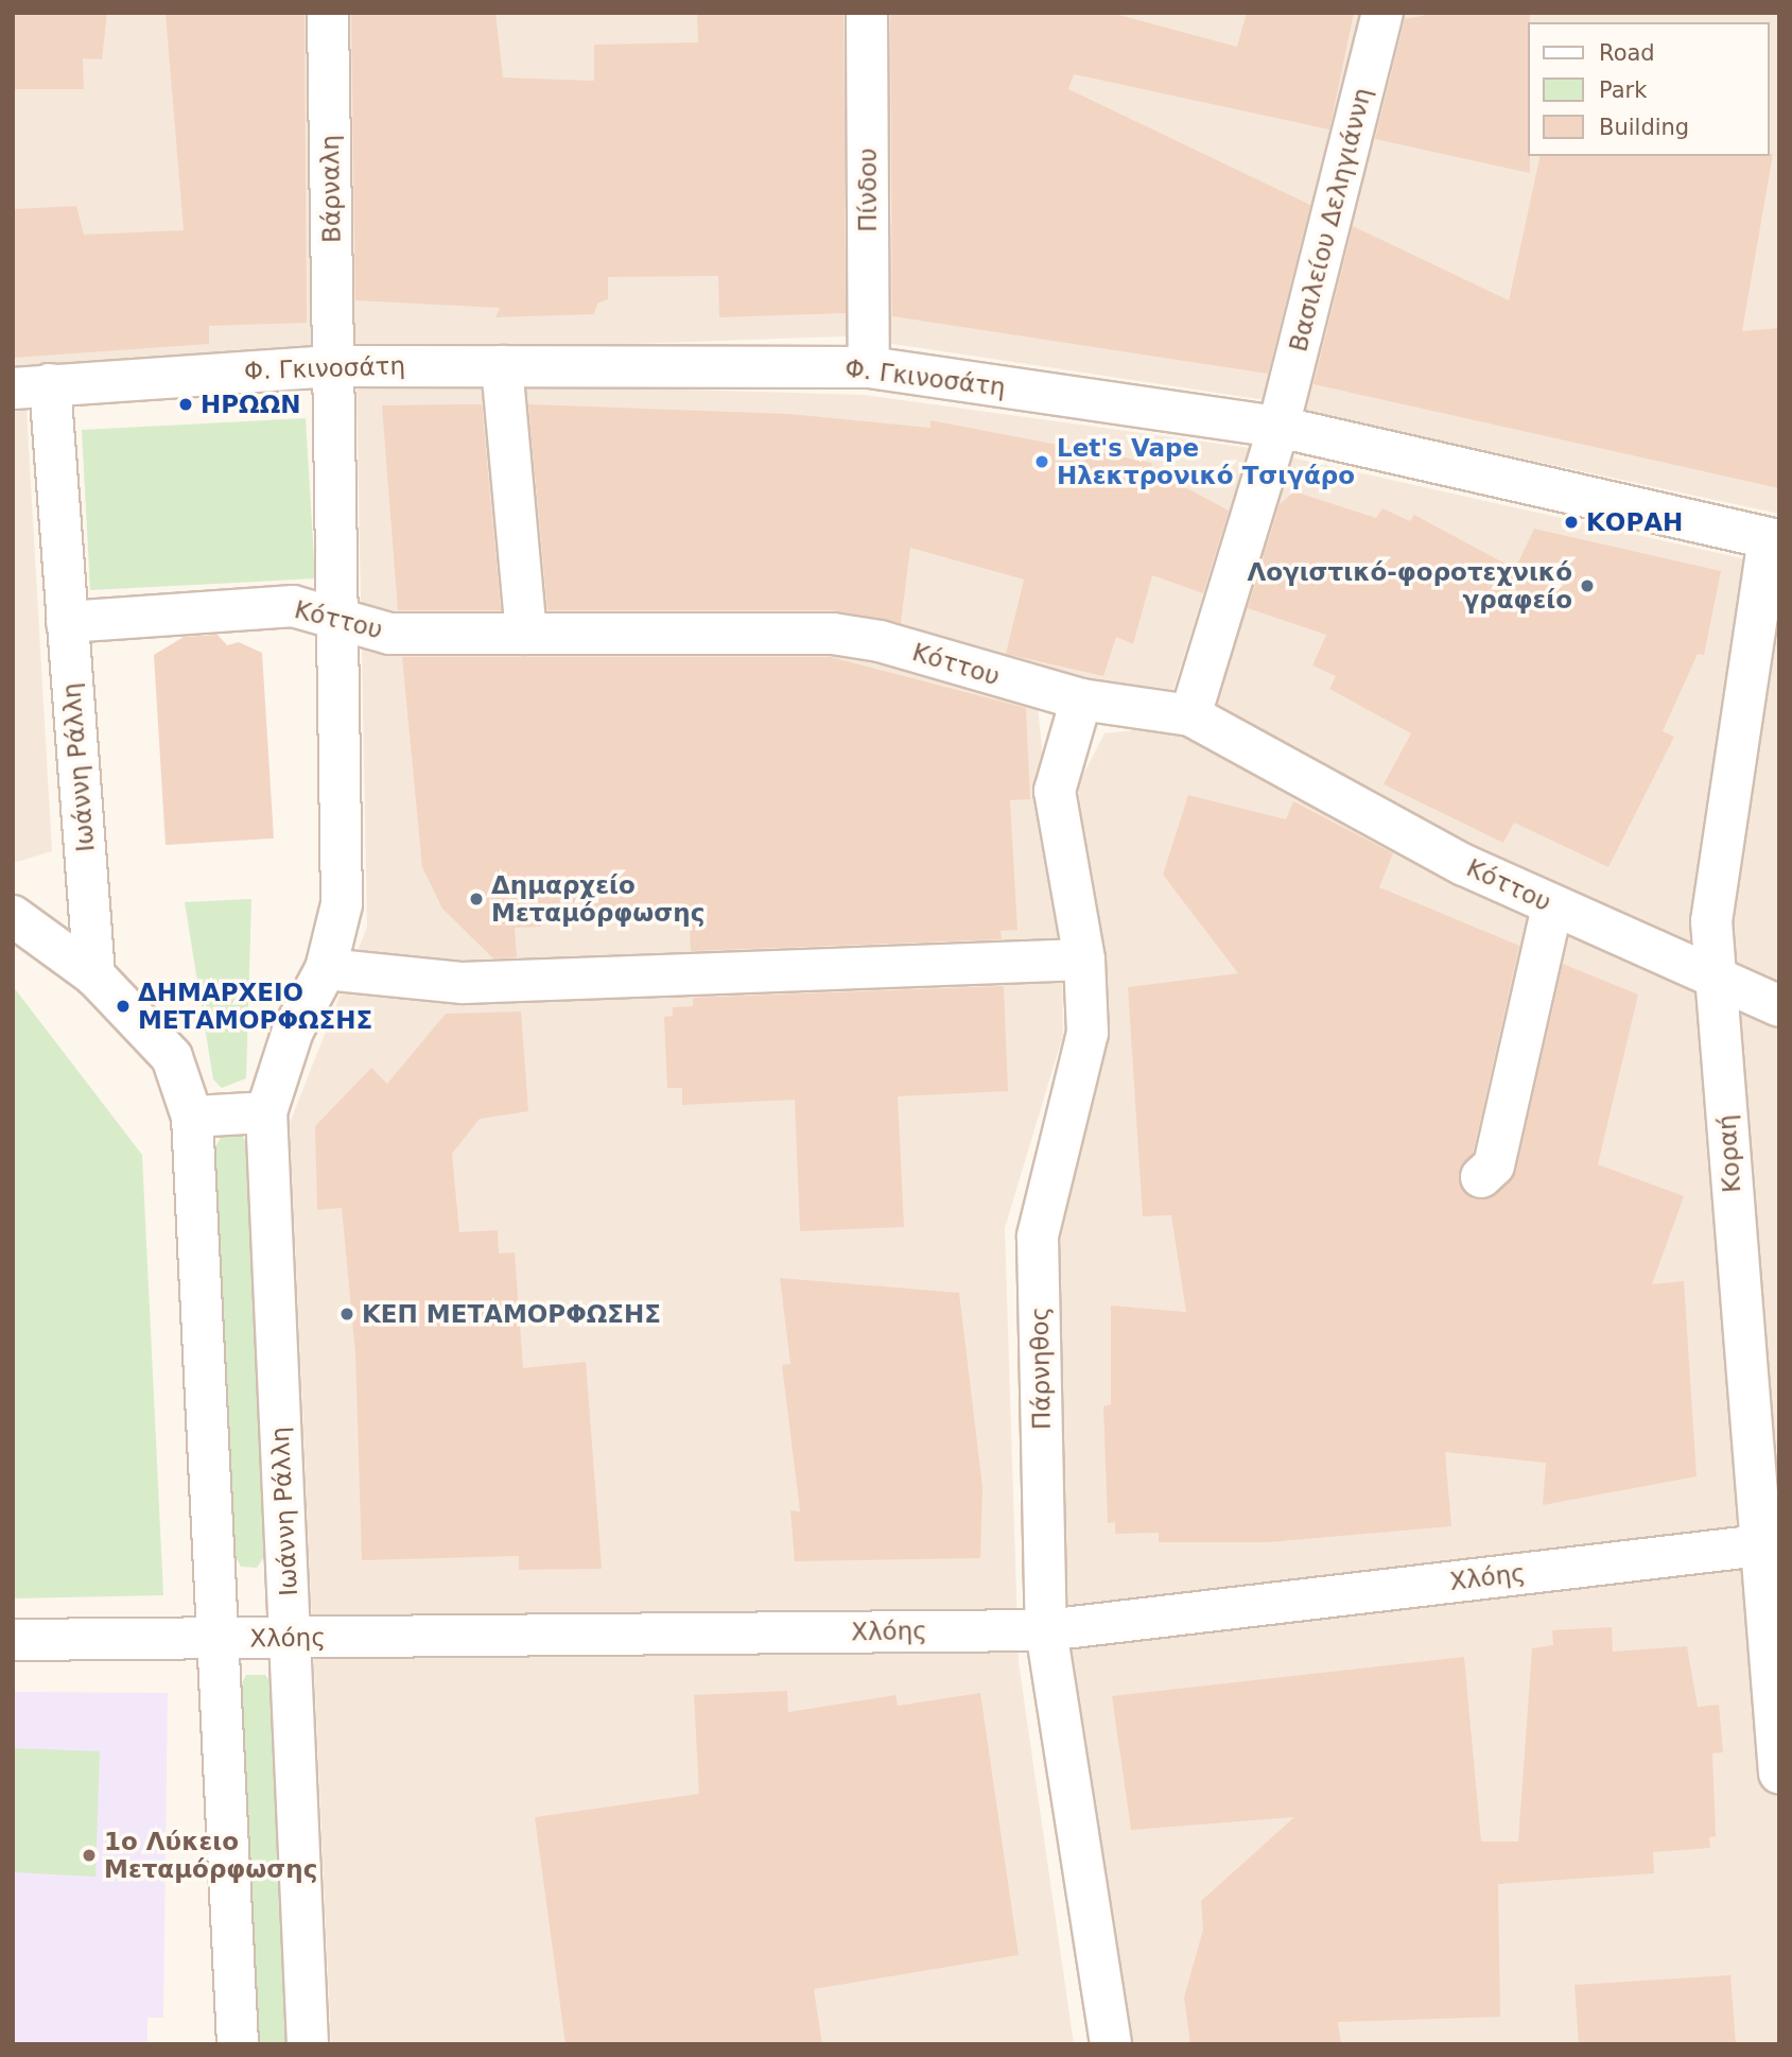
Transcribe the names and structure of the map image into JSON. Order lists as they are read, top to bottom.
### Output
{
  "streets": {
    "street": [
      "Βάρναλη",
      "Πίνδου",
      "Βασιλείου Δεληγιάννη",
      "Φ. Γκινοσάτη",
      "Κόττου",
      "Ιωάννη Ράλλη",
      "Κοραή",
      "Πάρνηθος",
      "Χλόης"
    ]
  },
  "crossings": [
    ["Βάρναλη", "Φ. Γκινοσάτη"],
    ["Βάρναλη", "Ιωάννη Ράλλη"],
    ["Πίνδου", "Φ. Γκινοσάτη"],
    ["Βασιλείου Δεληγιάννη", "Φ. Γκινοσάτη"],
    ["Φ. Γκινοσάτη", "Ιωάννη Ράλλη"],
    ["Φ. Γκινοσάτη", "Κοραή"],
    ["Κόττου", "Ιωάννη Ράλλη"],
    ["Κόττου", "Κοραή"],
    ["Κόττου", "Πάρνηθος"],
    ["Ιωάννη Ράλλη", "Χλόης"],
    ["Κοραή", "Χλόης"],
    ["Πάρνηθος", "Χλόης"]
  ],
  "places": [
    "ΗΡΩΩΝ",
    "Let's Vape Ηλεκτρονικό Τσιγάρο",
    "ΚΟΡΑΗ",
    "Λογιστικό-φοροτεχνικό γραφείο",
    "Δημαρχείο Μεταμόρφωσης",
    "ΔΗΜΑΡΧΕΙΟ ΜΕΤΑΜΟΡΦΩΣΗΣ",
    "ΚΕΠ ΜΕΤΑΜΟΡΦΩΣΗΣ",
    "1ο Λύκειο Μεταμόρφωσης"
  ],
  "legend": ["Road", "Park", "Building"]
}
